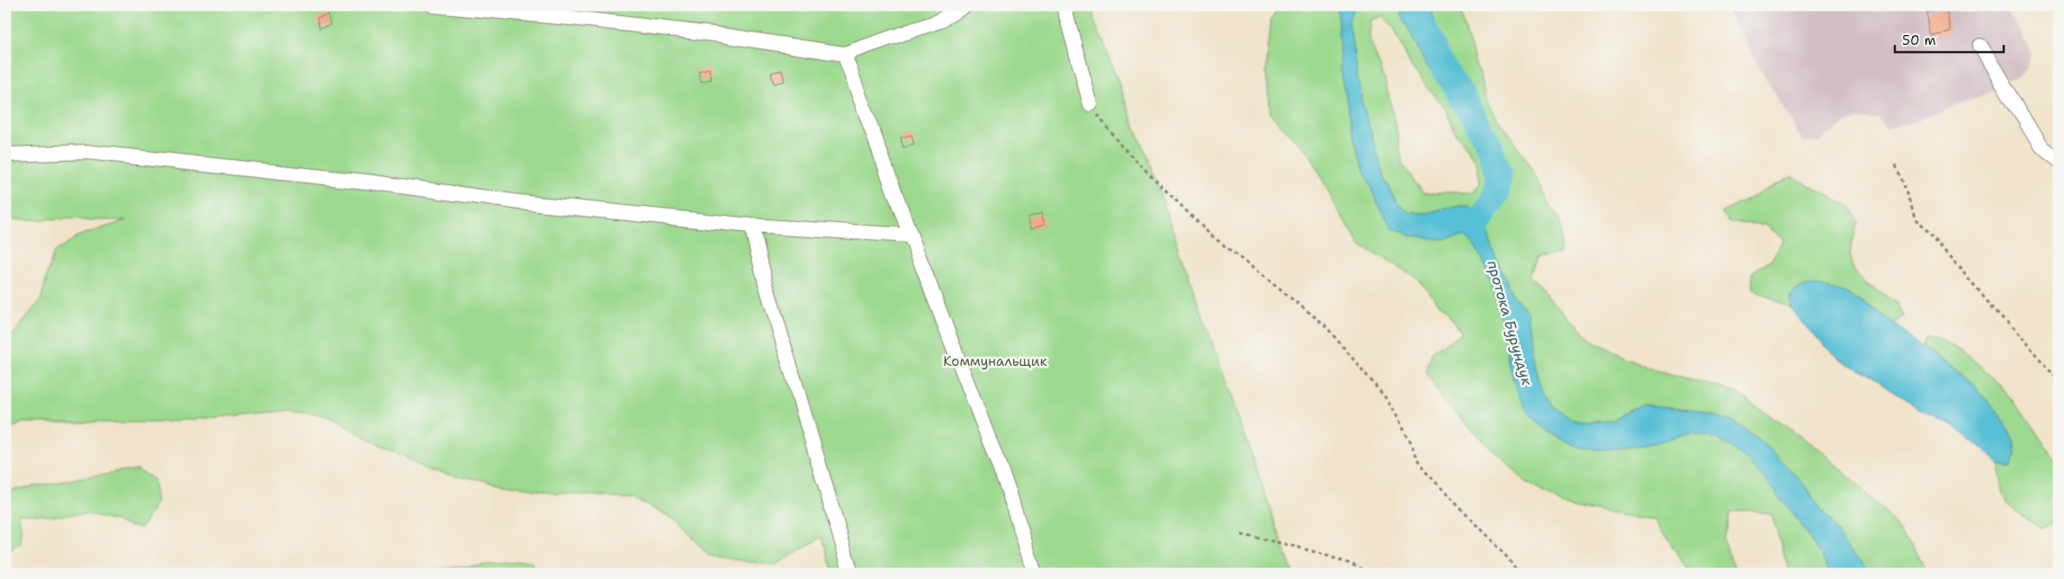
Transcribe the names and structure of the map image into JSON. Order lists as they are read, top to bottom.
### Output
{
  "water": ["протока Бурундук"],
  "parks": ["Коммунальщик"],
  "scale_bar": "50 m"
}
